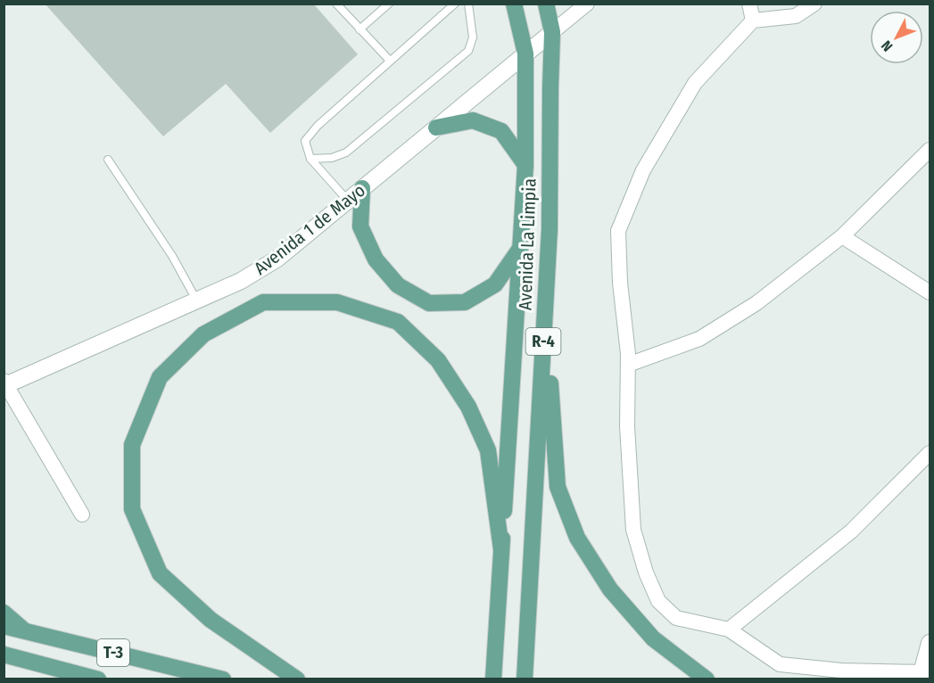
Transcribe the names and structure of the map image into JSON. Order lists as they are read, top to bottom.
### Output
{
  "streets": {
    "main road": ["Avenida La Limpia", "R-4", "T-3"],
    "street": ["Avenida 1 de Mayo"]
  },
  "crossings": [
    ["Avenida 1 de Mayo", "Avenida La Limpia"],
    ["Avenida La Limpia", "R-4"]
  ],
  "north": "bottom left"
}
